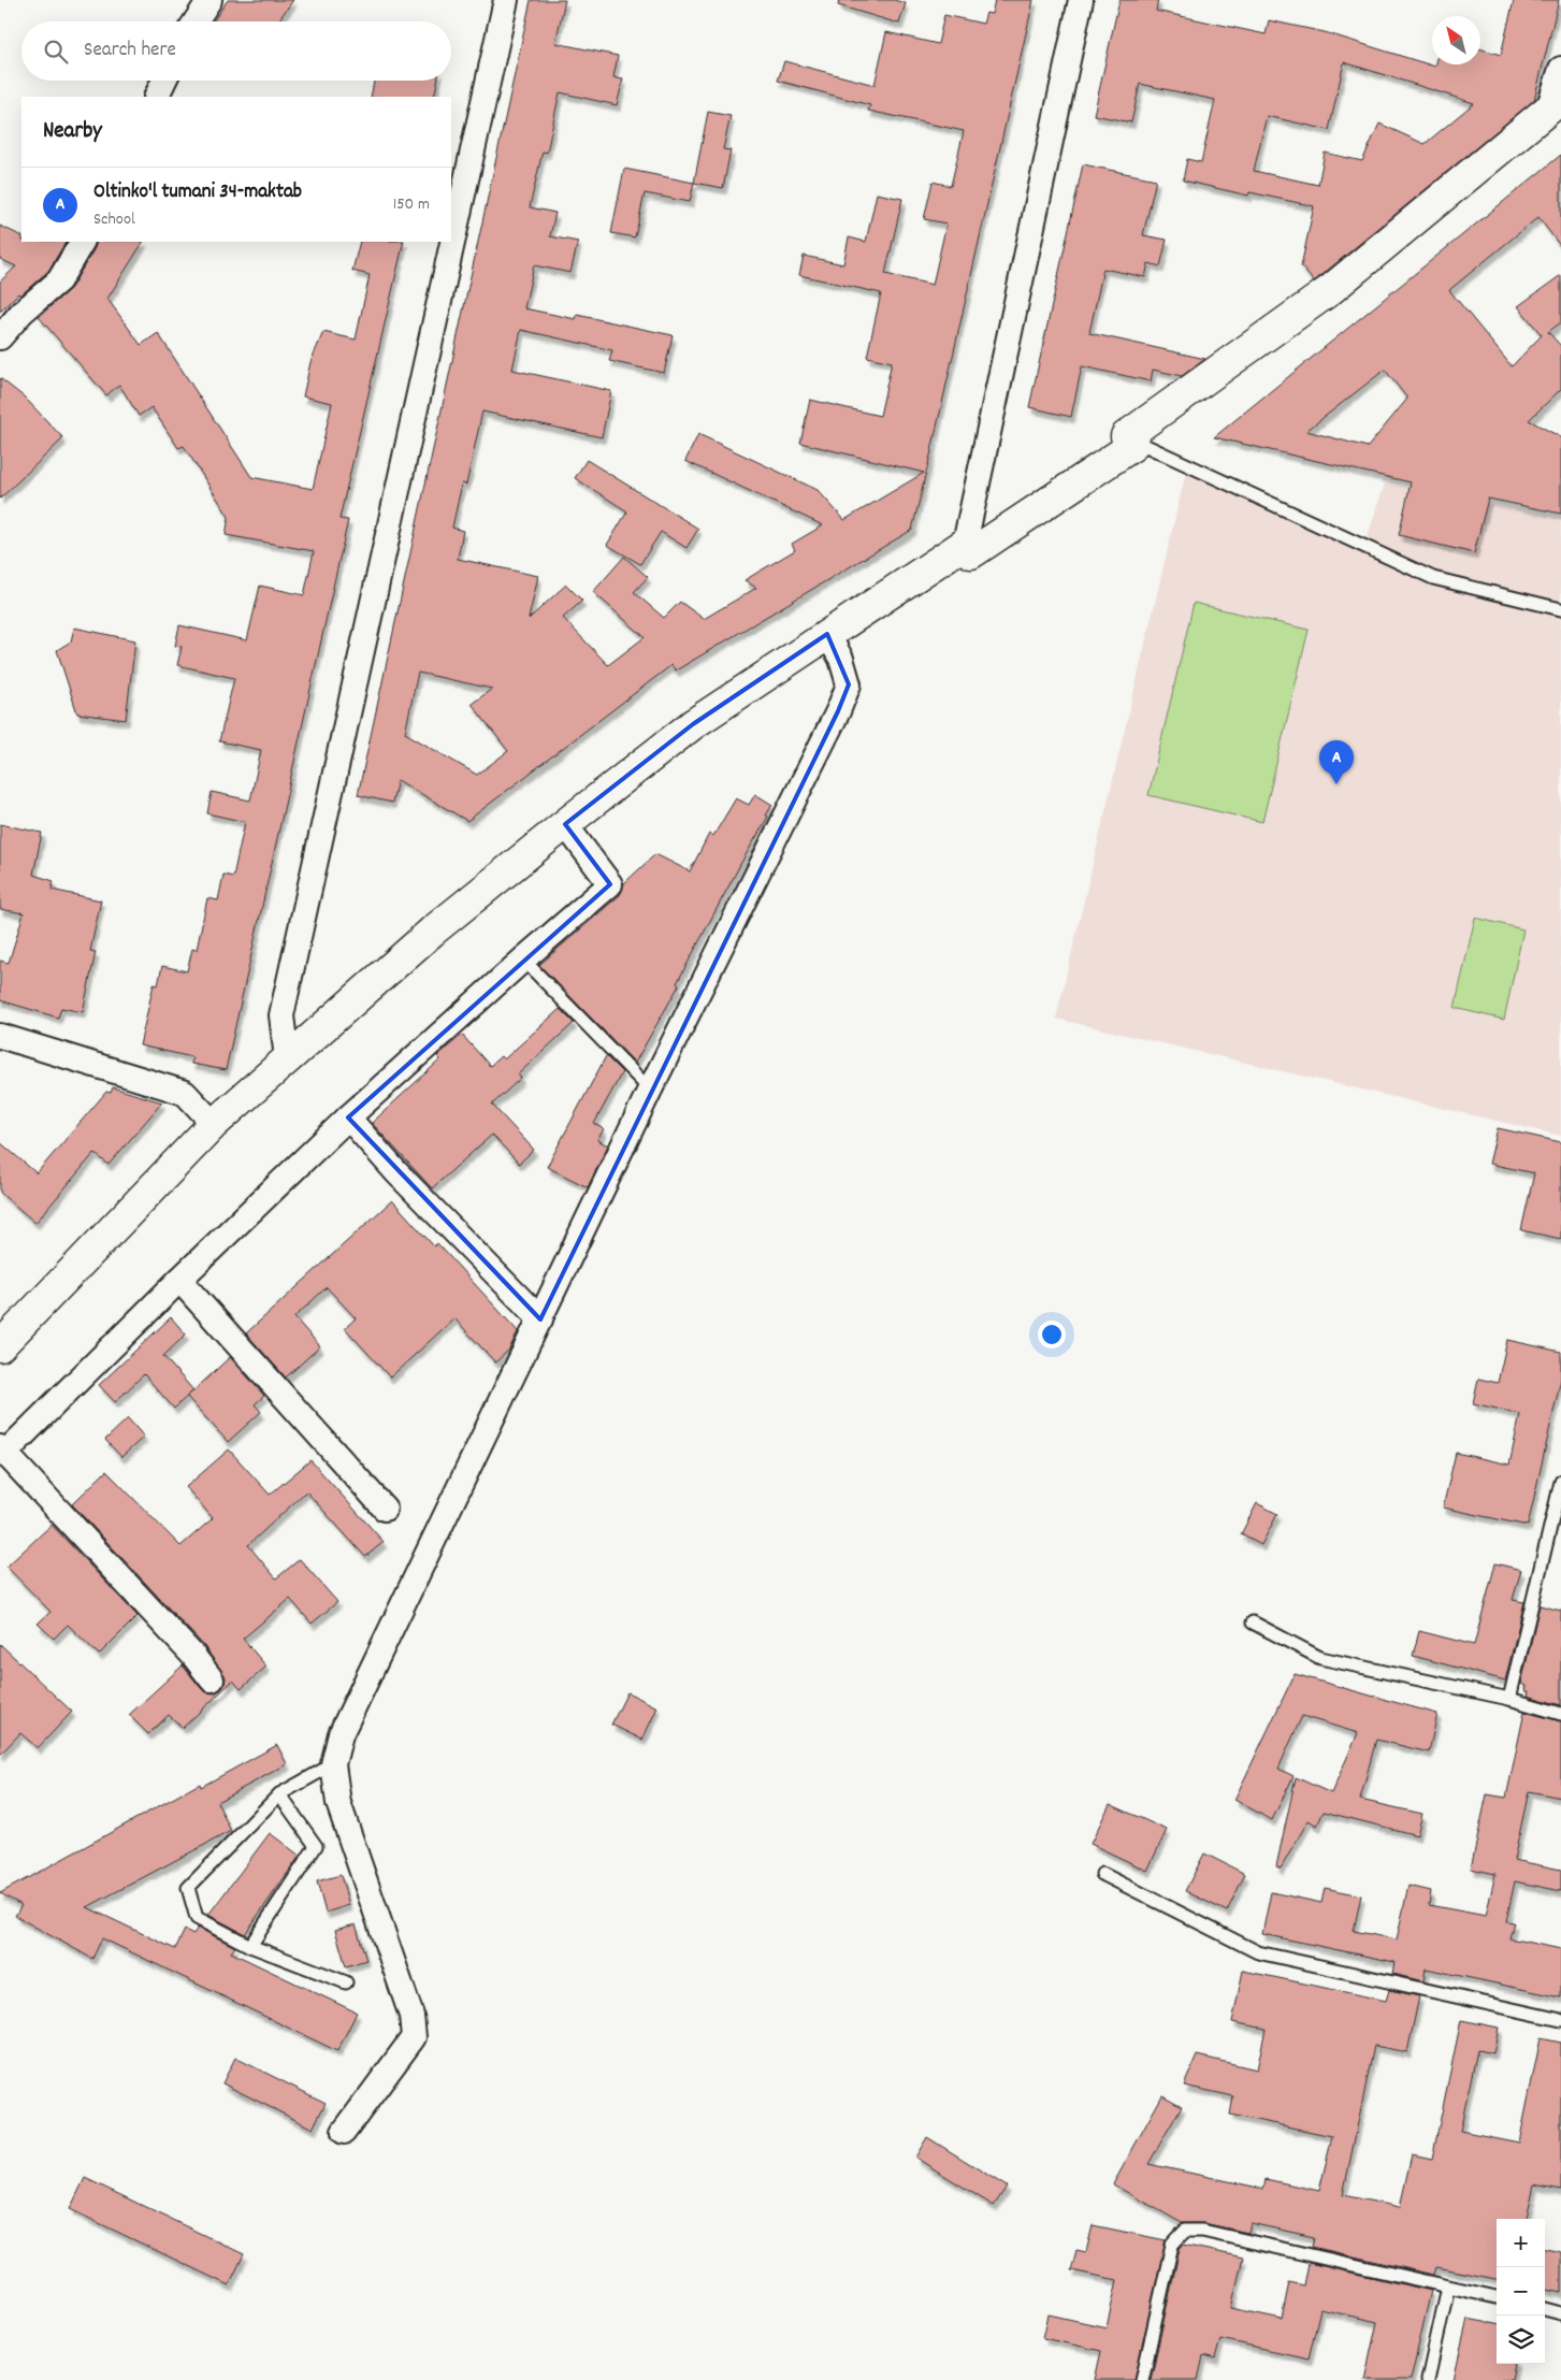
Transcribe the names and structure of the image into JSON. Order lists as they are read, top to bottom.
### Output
{
  "north": "top left",
  "page": {
    "search": "Search here",
    "heading": "Nearby",
    "list": [
      {
        "mark": "A",
        "name": "Oltinko'l tumani 34-maktab",
        "note": "School",
        "value": "150 m"
      }
    ],
    "pins": "A",
    "map_buttons": ["+", "−"]
  }
}
